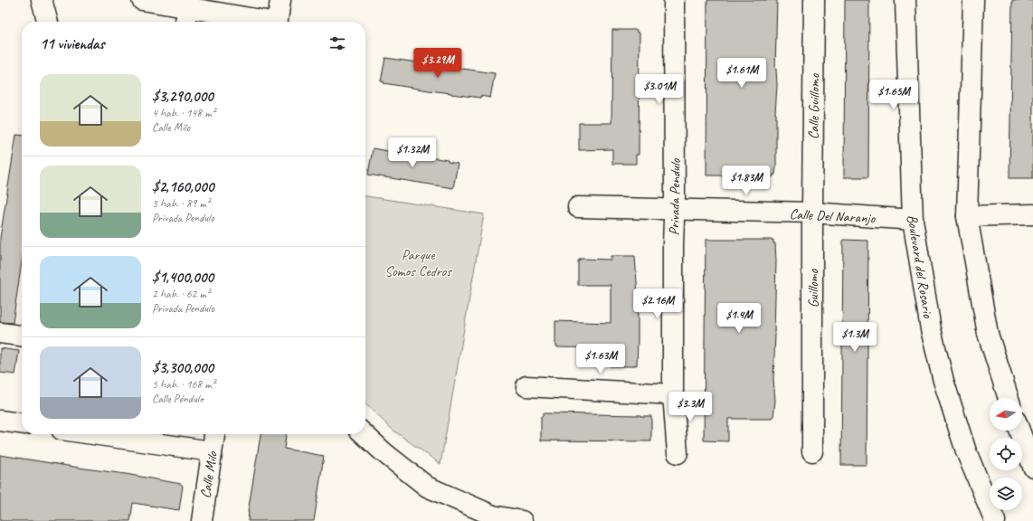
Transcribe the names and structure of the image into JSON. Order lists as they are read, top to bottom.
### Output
{
  "streets": {
    "street": [
      "Calle Guillomo",
      "Privada Pendulo",
      "Calle Del Naranjo",
      "Boulevard del Rosario",
      "Guillomo",
      "Calle Milo"
    ]
  },
  "crossings": [
    ["Calle Guillomo", "Calle Del Naranjo"],
    ["Calle Guillomo", "Guillomo"],
    ["Privada Pendulo", "Calle Del Naranjo"],
    ["Calle Del Naranjo", "Boulevard del Rosario"],
    ["Calle Del Naranjo", "Guillomo"]
  ],
  "parks": ["Parque Somos Cedros"],
  "north": "left",
  "page": {
    "heading": "11 viviendas",
    "price": [
      "$3.29M",
      "$1.61M",
      "$3.01M",
      "$1.65M",
      "$1.32M",
      "$1.83M",
      "$2.16M",
      "$1.4M",
      "$1.3M",
      "$1.63M",
      "$3.3M"
    ],
    "list": [
      {
        "name": "$3,290,000",
        "note": "4 hab. · 148 m² · Calle Milo"
      },
      {
        "name": "$2,160,000",
        "note": "3 hab. · 89 m² · Privada Pendulo"
      },
      {
        "name": "$1,400,000",
        "note": "2 hab. · 62 m² · Privada Pendulo"
      },
      {
        "name": "$3,300,000",
        "note": "5 hab. · 168 m² · Calle Péndulo"
      }
    ]
  }
}
